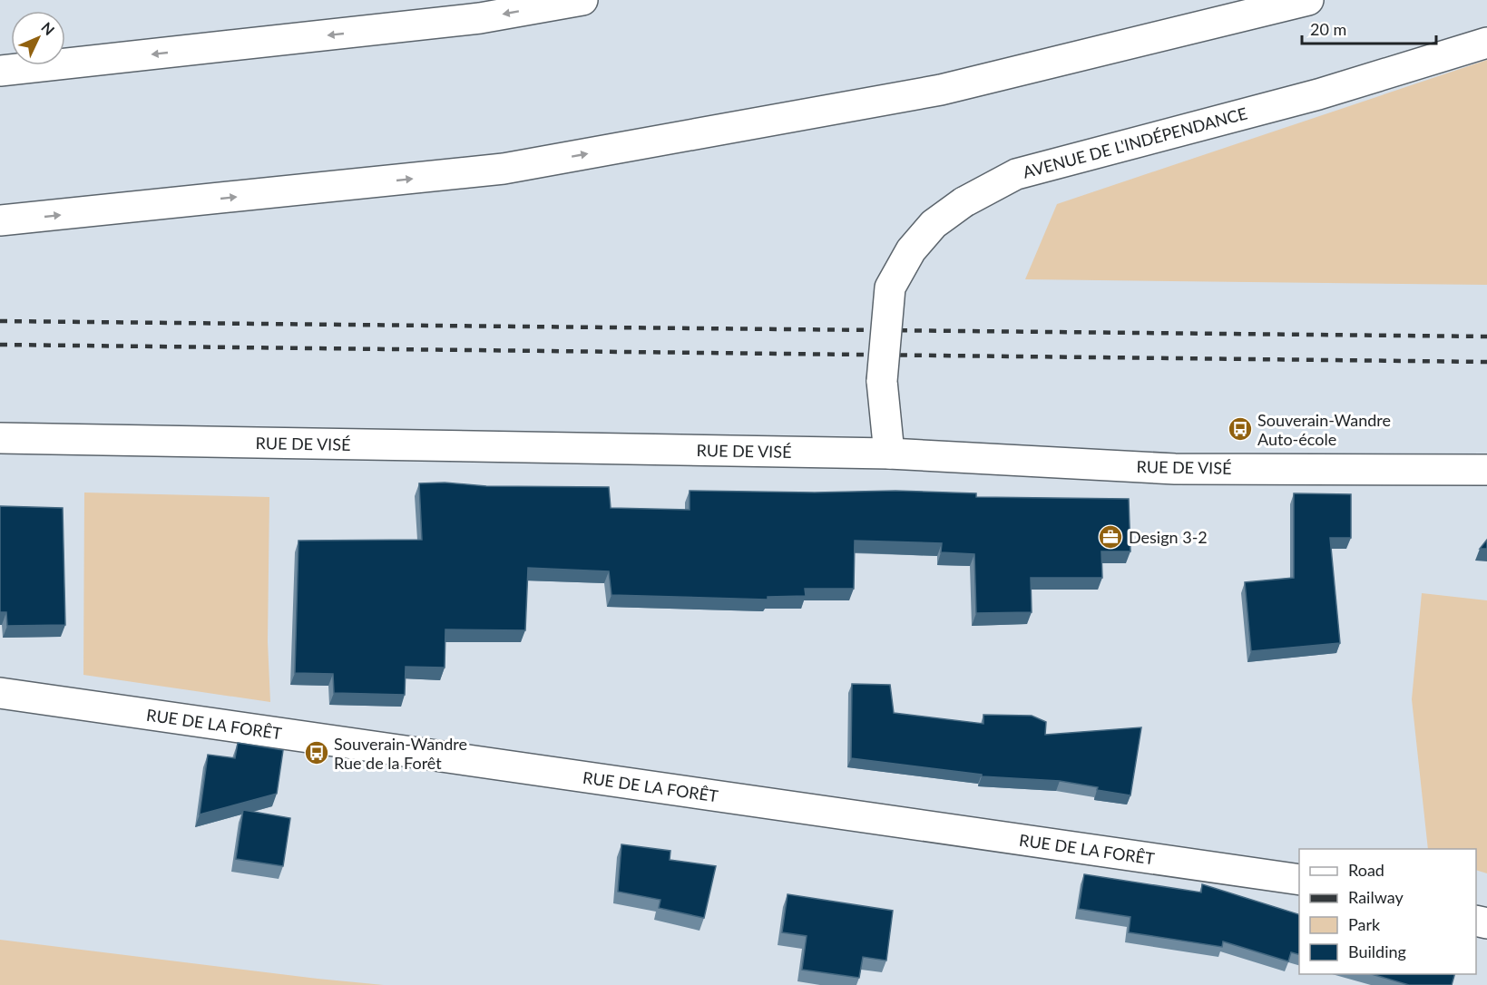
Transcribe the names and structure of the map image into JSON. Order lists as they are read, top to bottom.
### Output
{
  "streets": {
    "main road": ["AVENUE DE L'INDÉPENDANCE", "RUE DE VISÉ", "RUE DE LA FORÊT"]
  },
  "crossings": [
    ["AVENUE DE L'INDÉPENDANCE", "RUE DE VISÉ"]
  ],
  "places": {
    "bus stop": ["Souverain-Wandre Auto-école", "Souverain-Wandre Rue de la Forêt"],
    "office": ["Design 3-2"]
  },
  "legend": [
    "Road",
    "Railway",
    "Park",
    "Building"
  ],
  "scale_bar": "20 m",
  "north": "top right"
}
